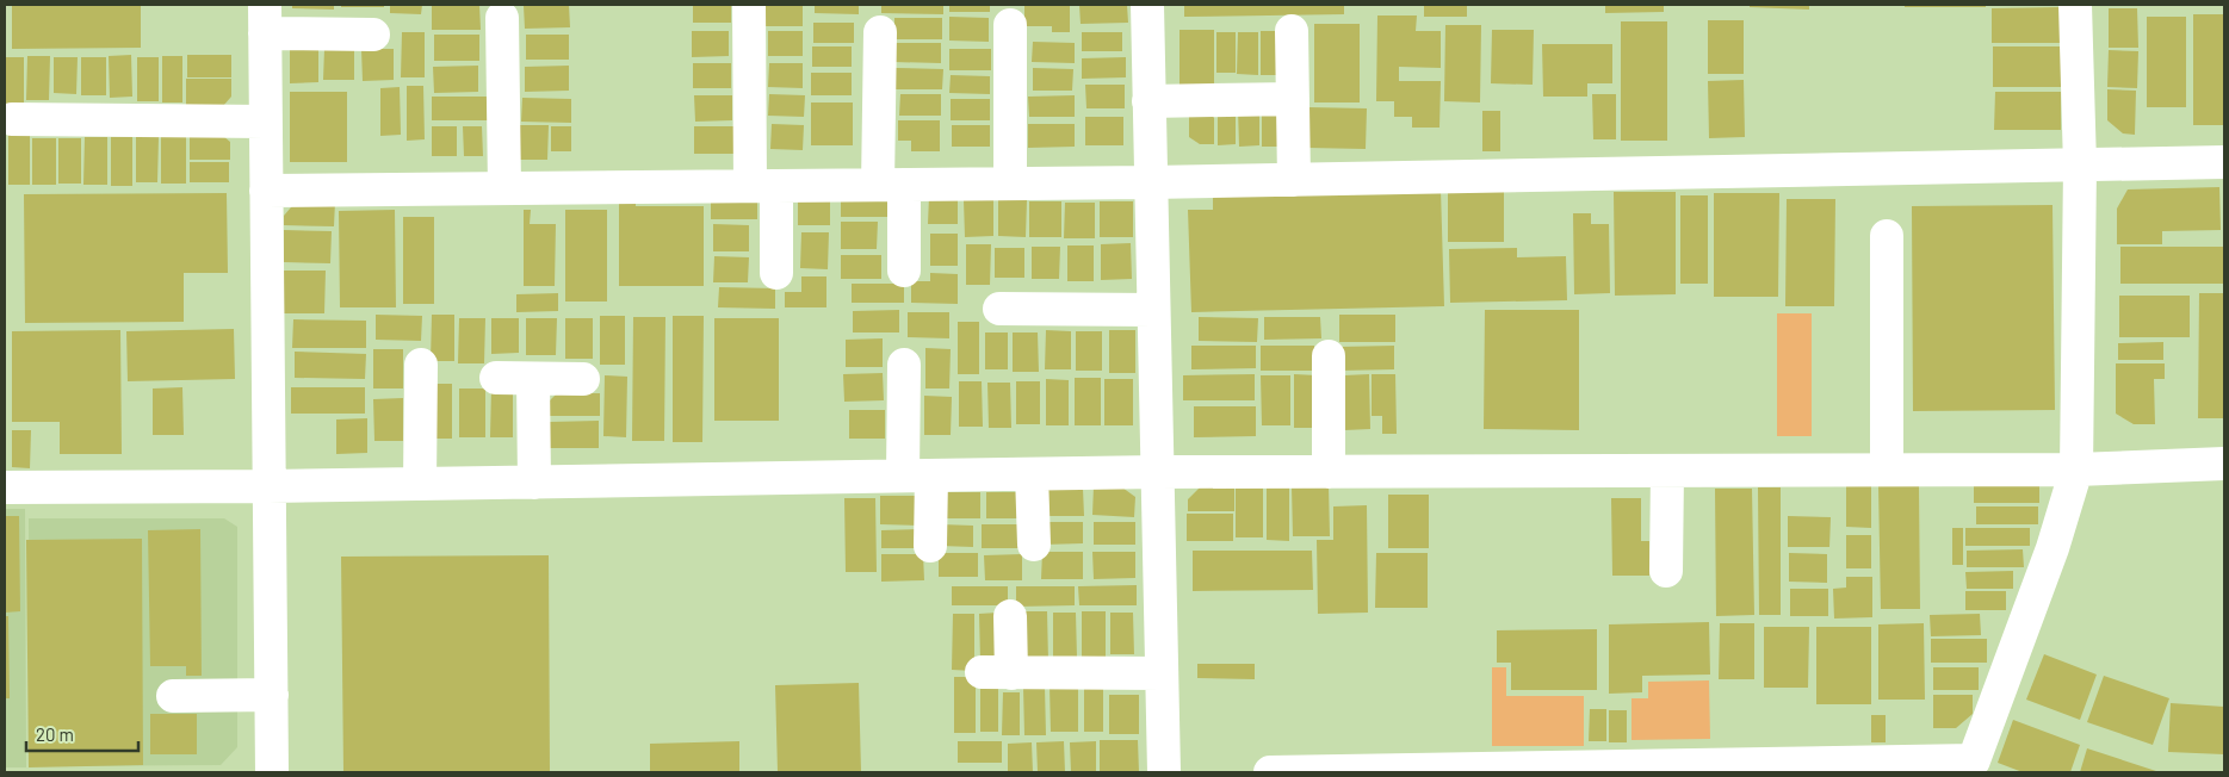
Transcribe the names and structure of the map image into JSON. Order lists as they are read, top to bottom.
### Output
{
  "scale_bar": "20 m"
}
